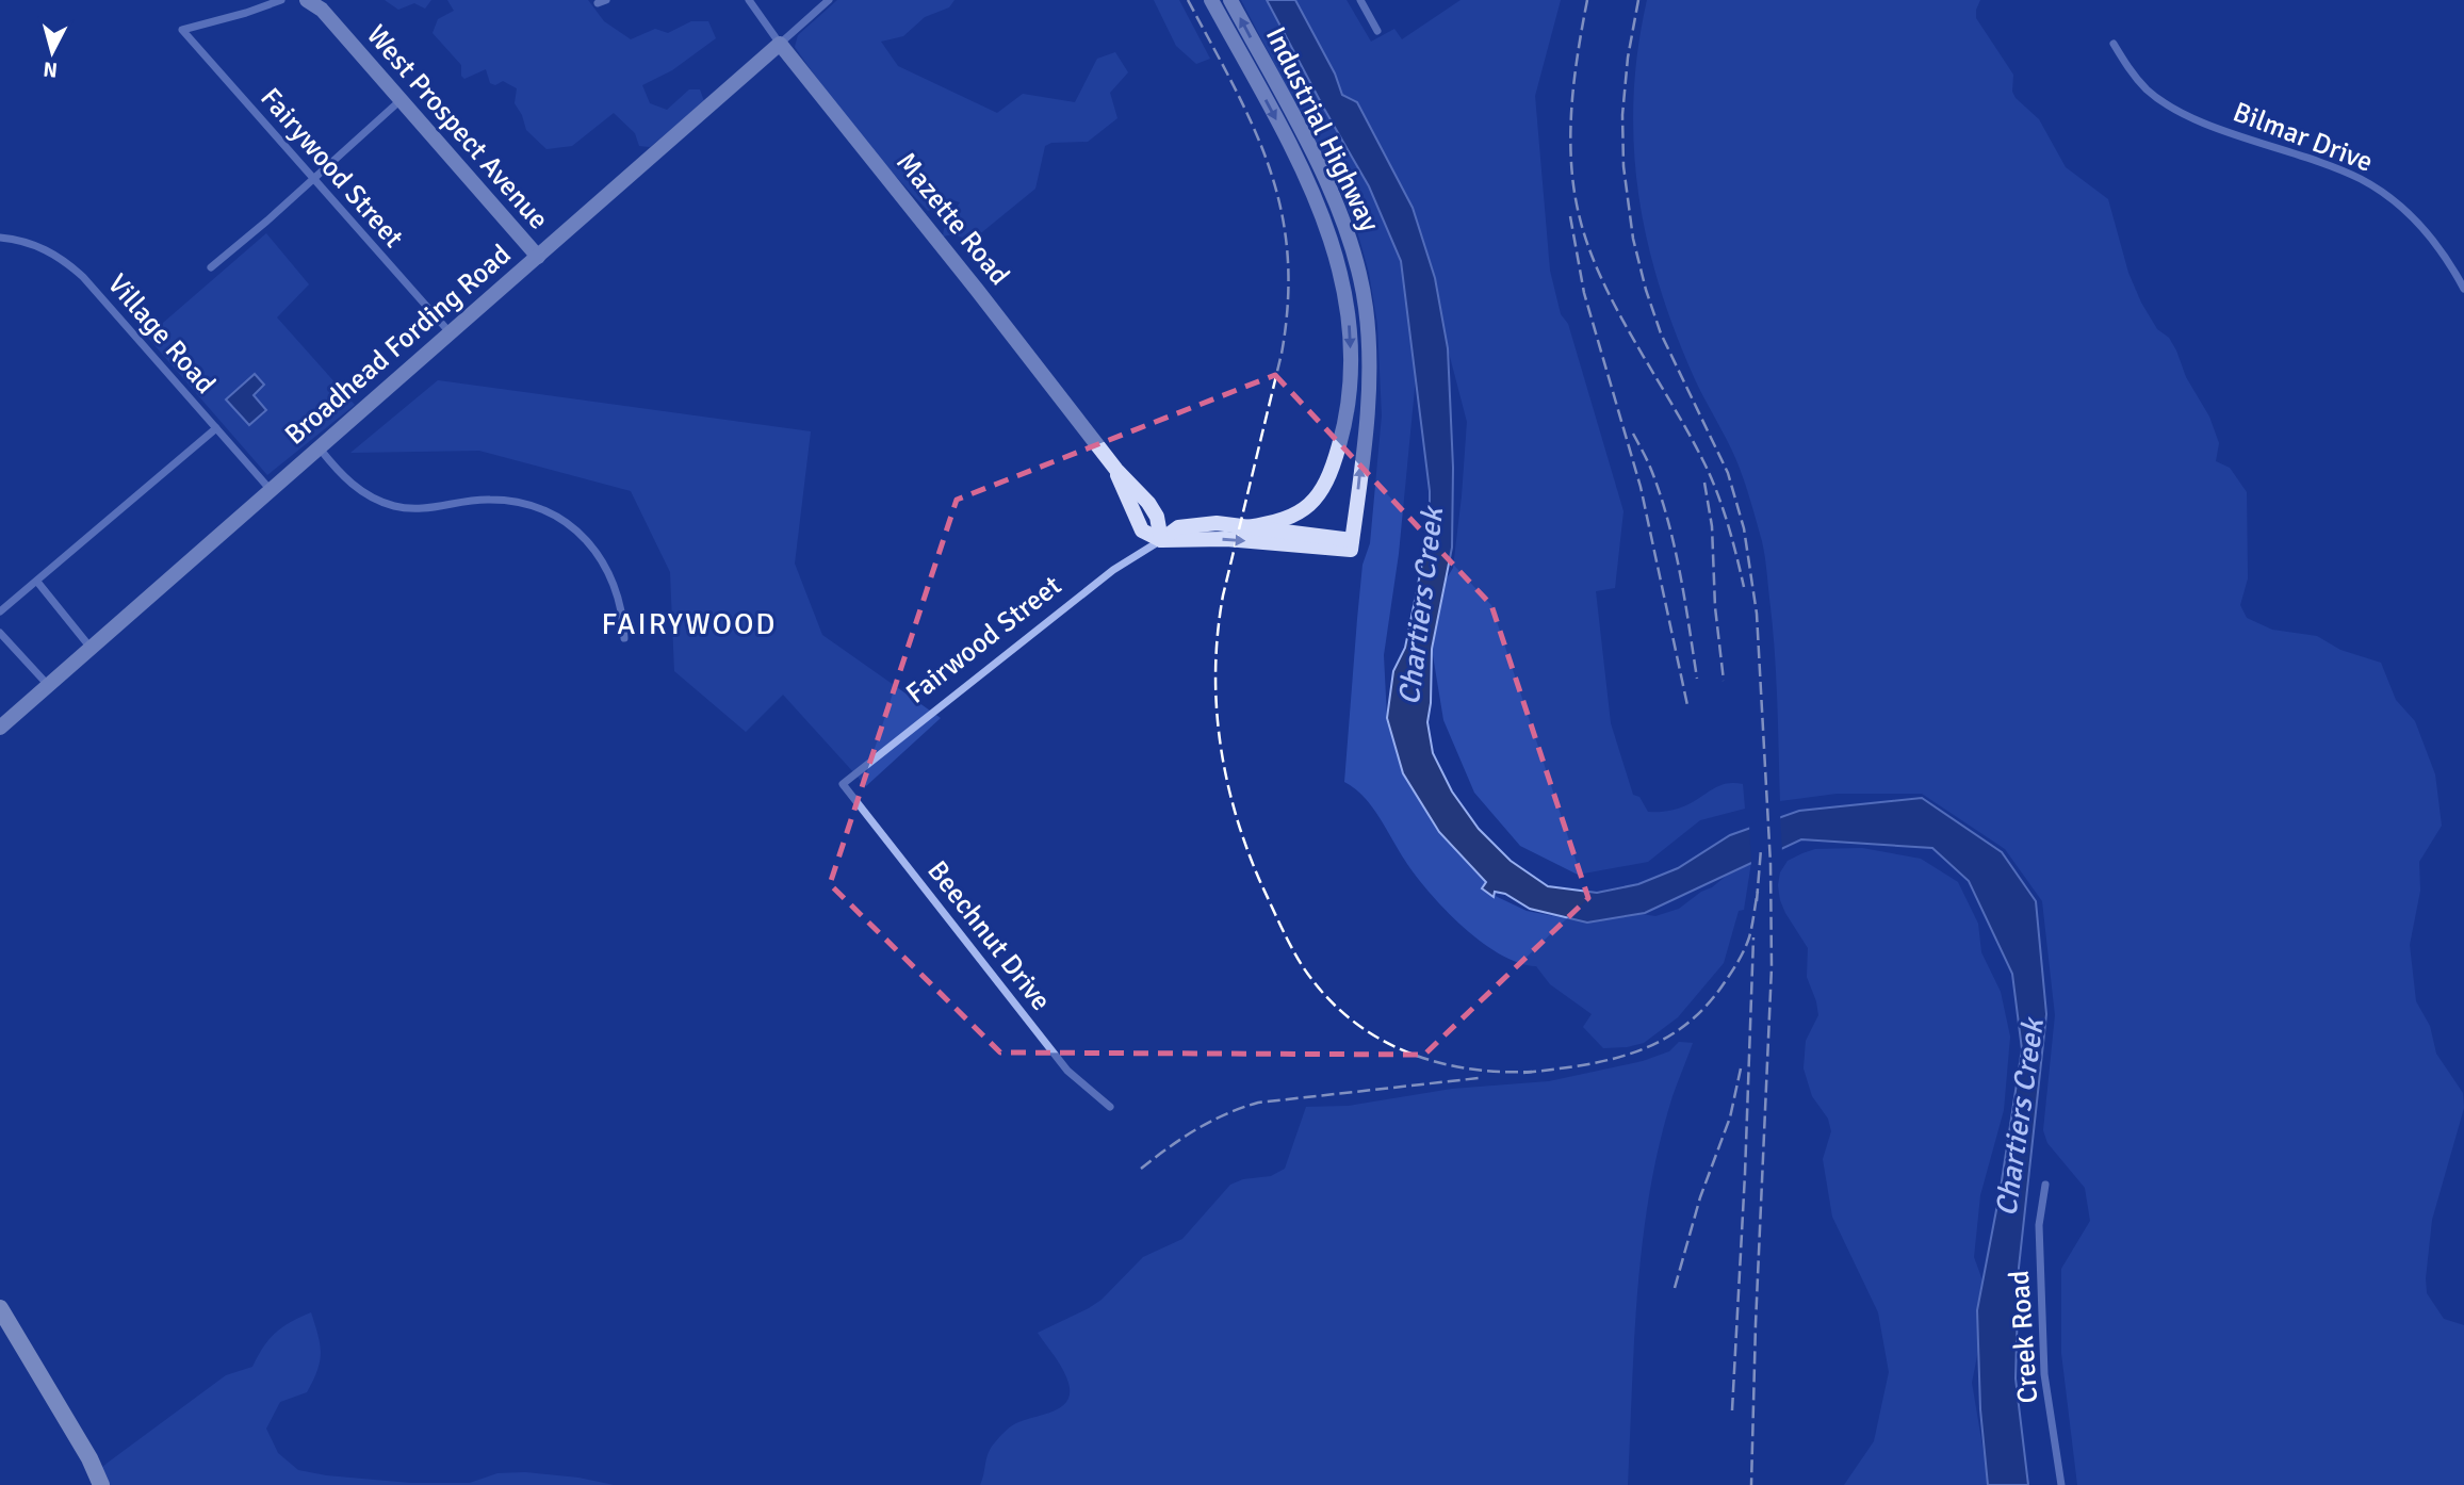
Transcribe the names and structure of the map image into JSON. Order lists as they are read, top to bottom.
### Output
{
  "streets": {
    "street": [
      "West Prospect Avenue",
      "Industrial Highway",
      "Bilmar Drive",
      "Fairywood Street",
      "Mazette Road",
      "Village Road",
      "Broadhead Fording Road",
      "Fairwood Street",
      "Beechnut Drive",
      "Creek Road"
    ]
  },
  "crossings": [
    ["West Prospect Avenue", "Broadhead Fording Road"],
    ["Industrial Highway", "Fairwood Street"],
    ["Fairywood Street", "Broadhead Fording Road"],
    ["Mazette Road", "Broadhead Fording Road"],
    ["Mazette Road", "Fairwood Street"],
    ["Village Road", "Broadhead Fording Road"],
    ["Fairwood Street", "Beechnut Drive"]
  ],
  "districts": ["FAIRYWOOD"],
  "water": ["Chartiers Creek"],
  "north": "bottom"
}
